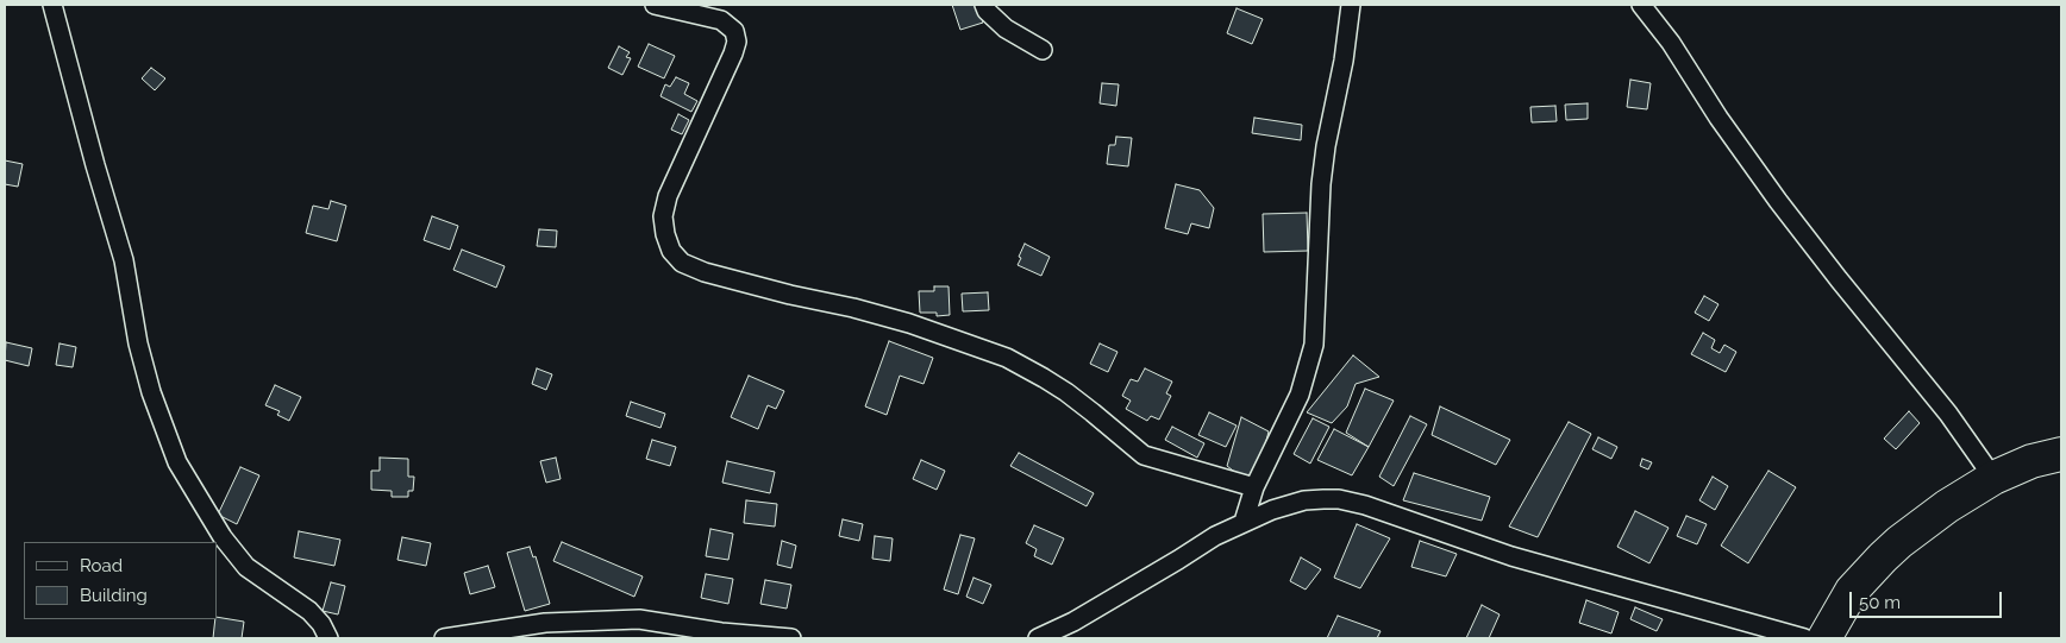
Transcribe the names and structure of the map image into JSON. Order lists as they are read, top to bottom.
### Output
{
  "legend": ["Road", "Building"],
  "scale_bar": "50 m"
}
